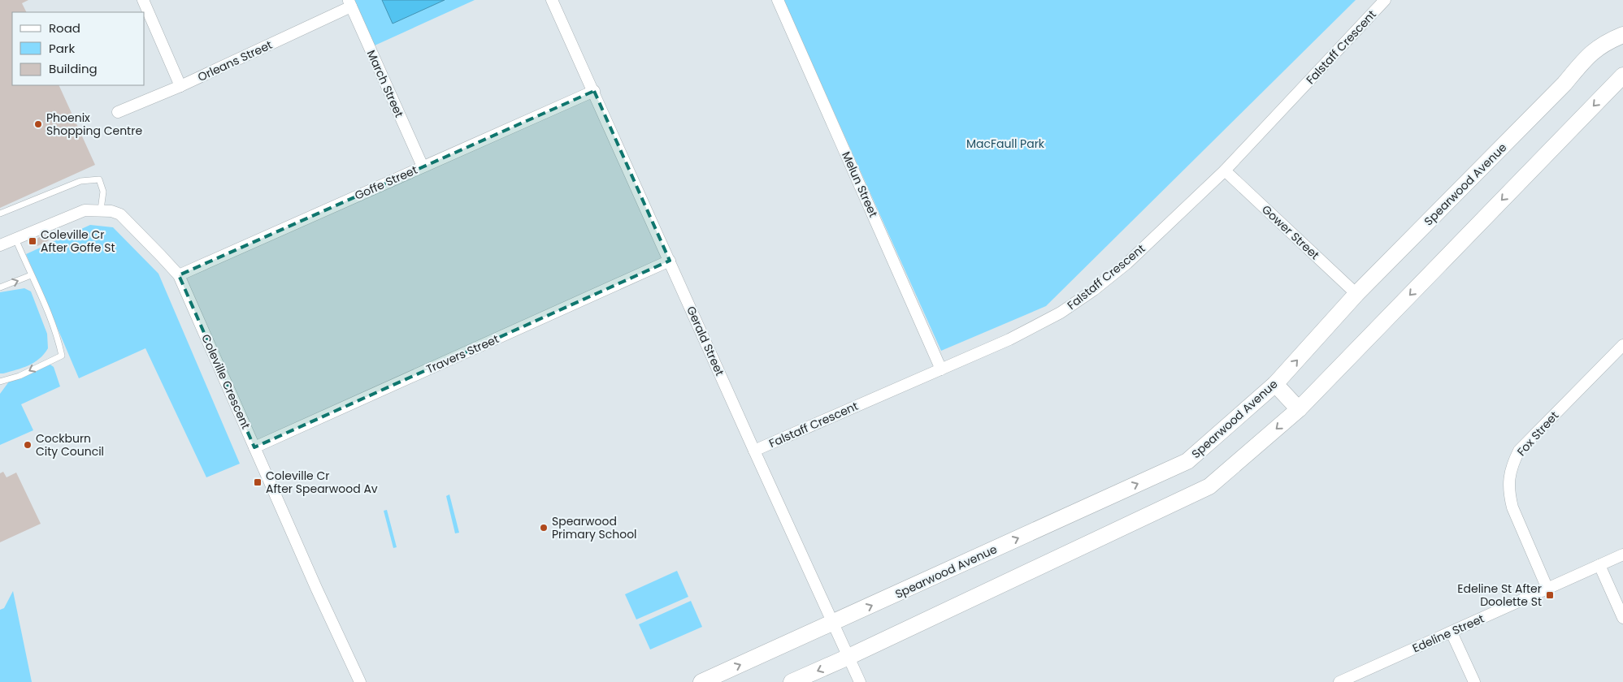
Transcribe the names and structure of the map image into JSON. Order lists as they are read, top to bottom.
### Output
{
  "streets": {
    "main road": ["Spearwood Avenue"],
    "street": [
      "Falstaff Crescent",
      "Orleans Street",
      "March Street",
      "Goffe Street",
      "Melun Street",
      "Gower Street",
      "Gerald Street",
      "Travers Street",
      "Coleville Crescent",
      "Fox Street",
      "Edeline Street"
    ]
  },
  "crossings": [
    ["Falstaff Crescent", "Melun Street"],
    ["Falstaff Crescent", "Gower Street"],
    ["Falstaff Crescent", "Gerald Street"],
    ["Orleans Street", "March Street"],
    ["March Street", "Goffe Street"],
    ["Goffe Street", "Gerald Street"],
    ["Goffe Street", "Coleville Crescent"],
    ["Spearwood Avenue", "Gower Street"],
    ["Spearwood Avenue", "Gerald Street"],
    ["Gerald Street", "Travers Street"],
    ["Travers Street", "Coleville Crescent"],
    ["Fox Street", "Edeline Street"]
  ],
  "parks": ["MacFaull Park"],
  "places": {
    "other": ["Phoenix Shopping Centre", "Cockburn City Council", "Spearwood Primary School"],
    "transit": ["Coleville Cr After Goffe St", "Coleville Cr After Spearwood Av", "Edeline St After Doolette St"]
  },
  "legend": ["Road", "Park", "Building"]
}
